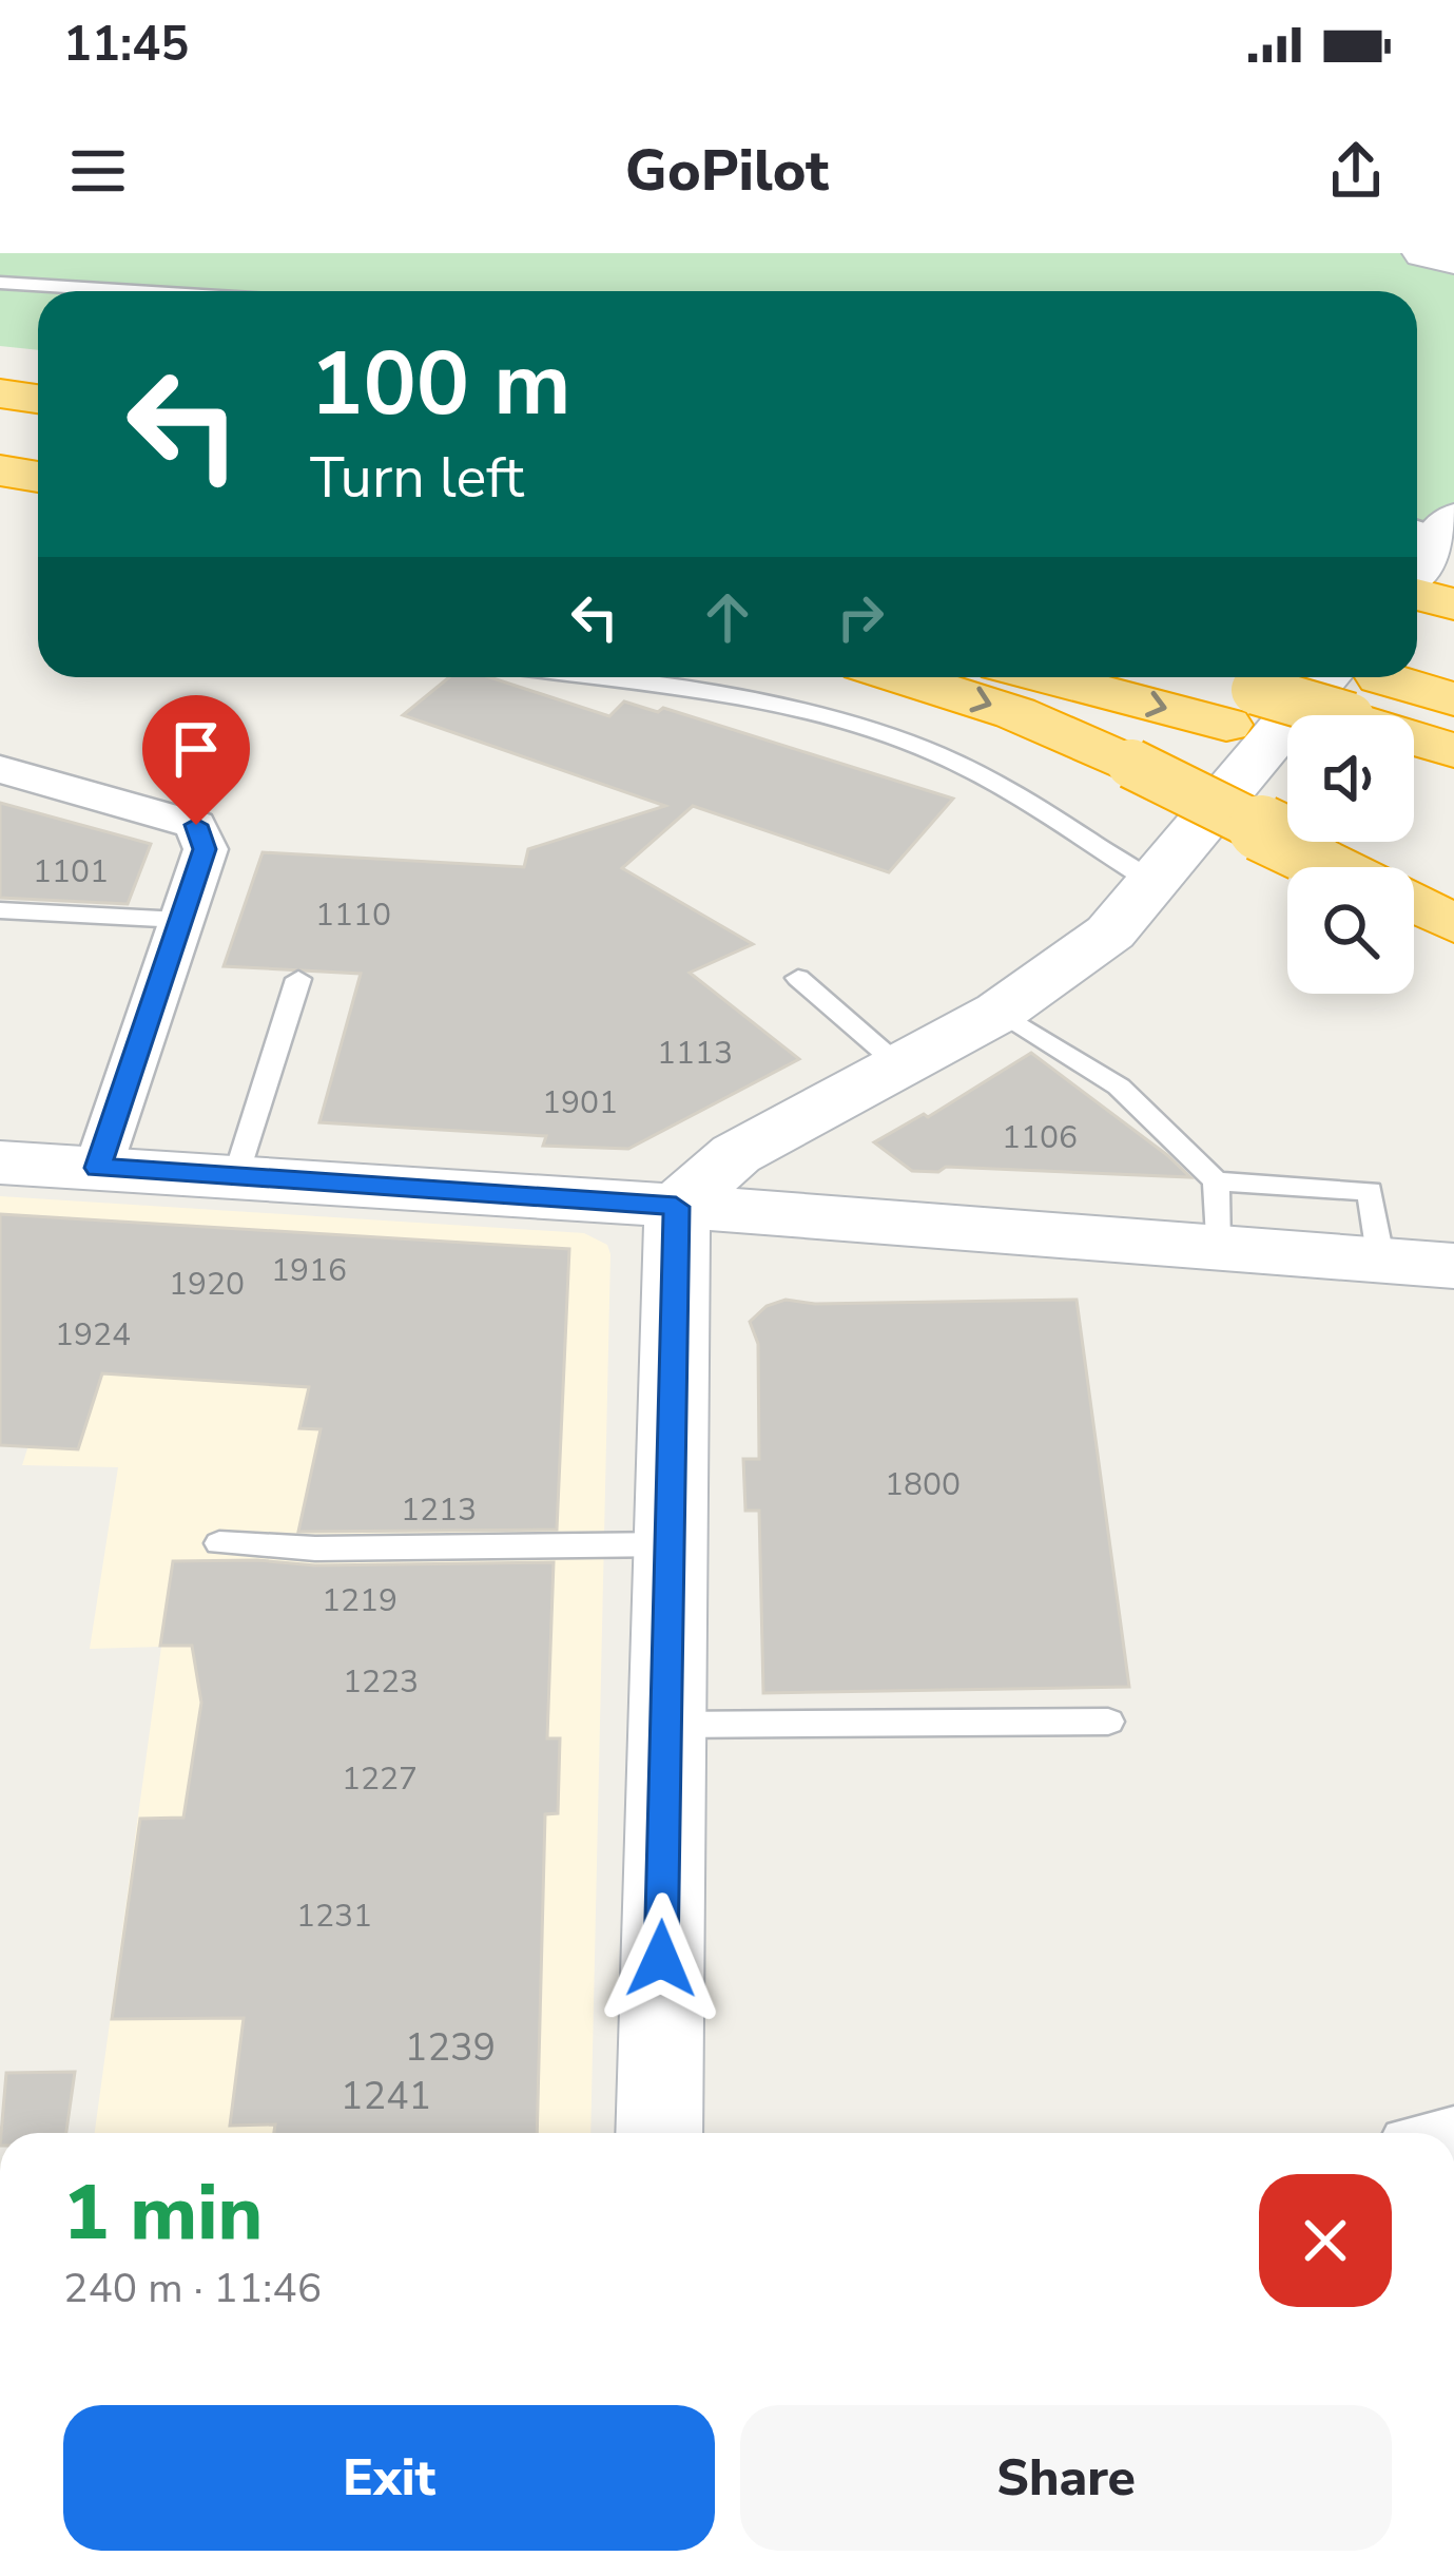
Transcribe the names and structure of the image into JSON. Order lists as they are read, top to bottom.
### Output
{
  "house_numbers": [
    "1101",
    "1110",
    "1113",
    "1901",
    "1106",
    "1916",
    "1920",
    "1924",
    "1800",
    "1213",
    "1219",
    "1223",
    "1227",
    "1231",
    "1239",
    "1241"
  ],
  "page": {
    "status": "11:45",
    "header": "GoPilot",
    "turn": ["100 m", "Turn left"],
    "heading": ["1 min", "240 m · 11:46"],
    "buttons": ["Exit", "Share"]
  }
}
